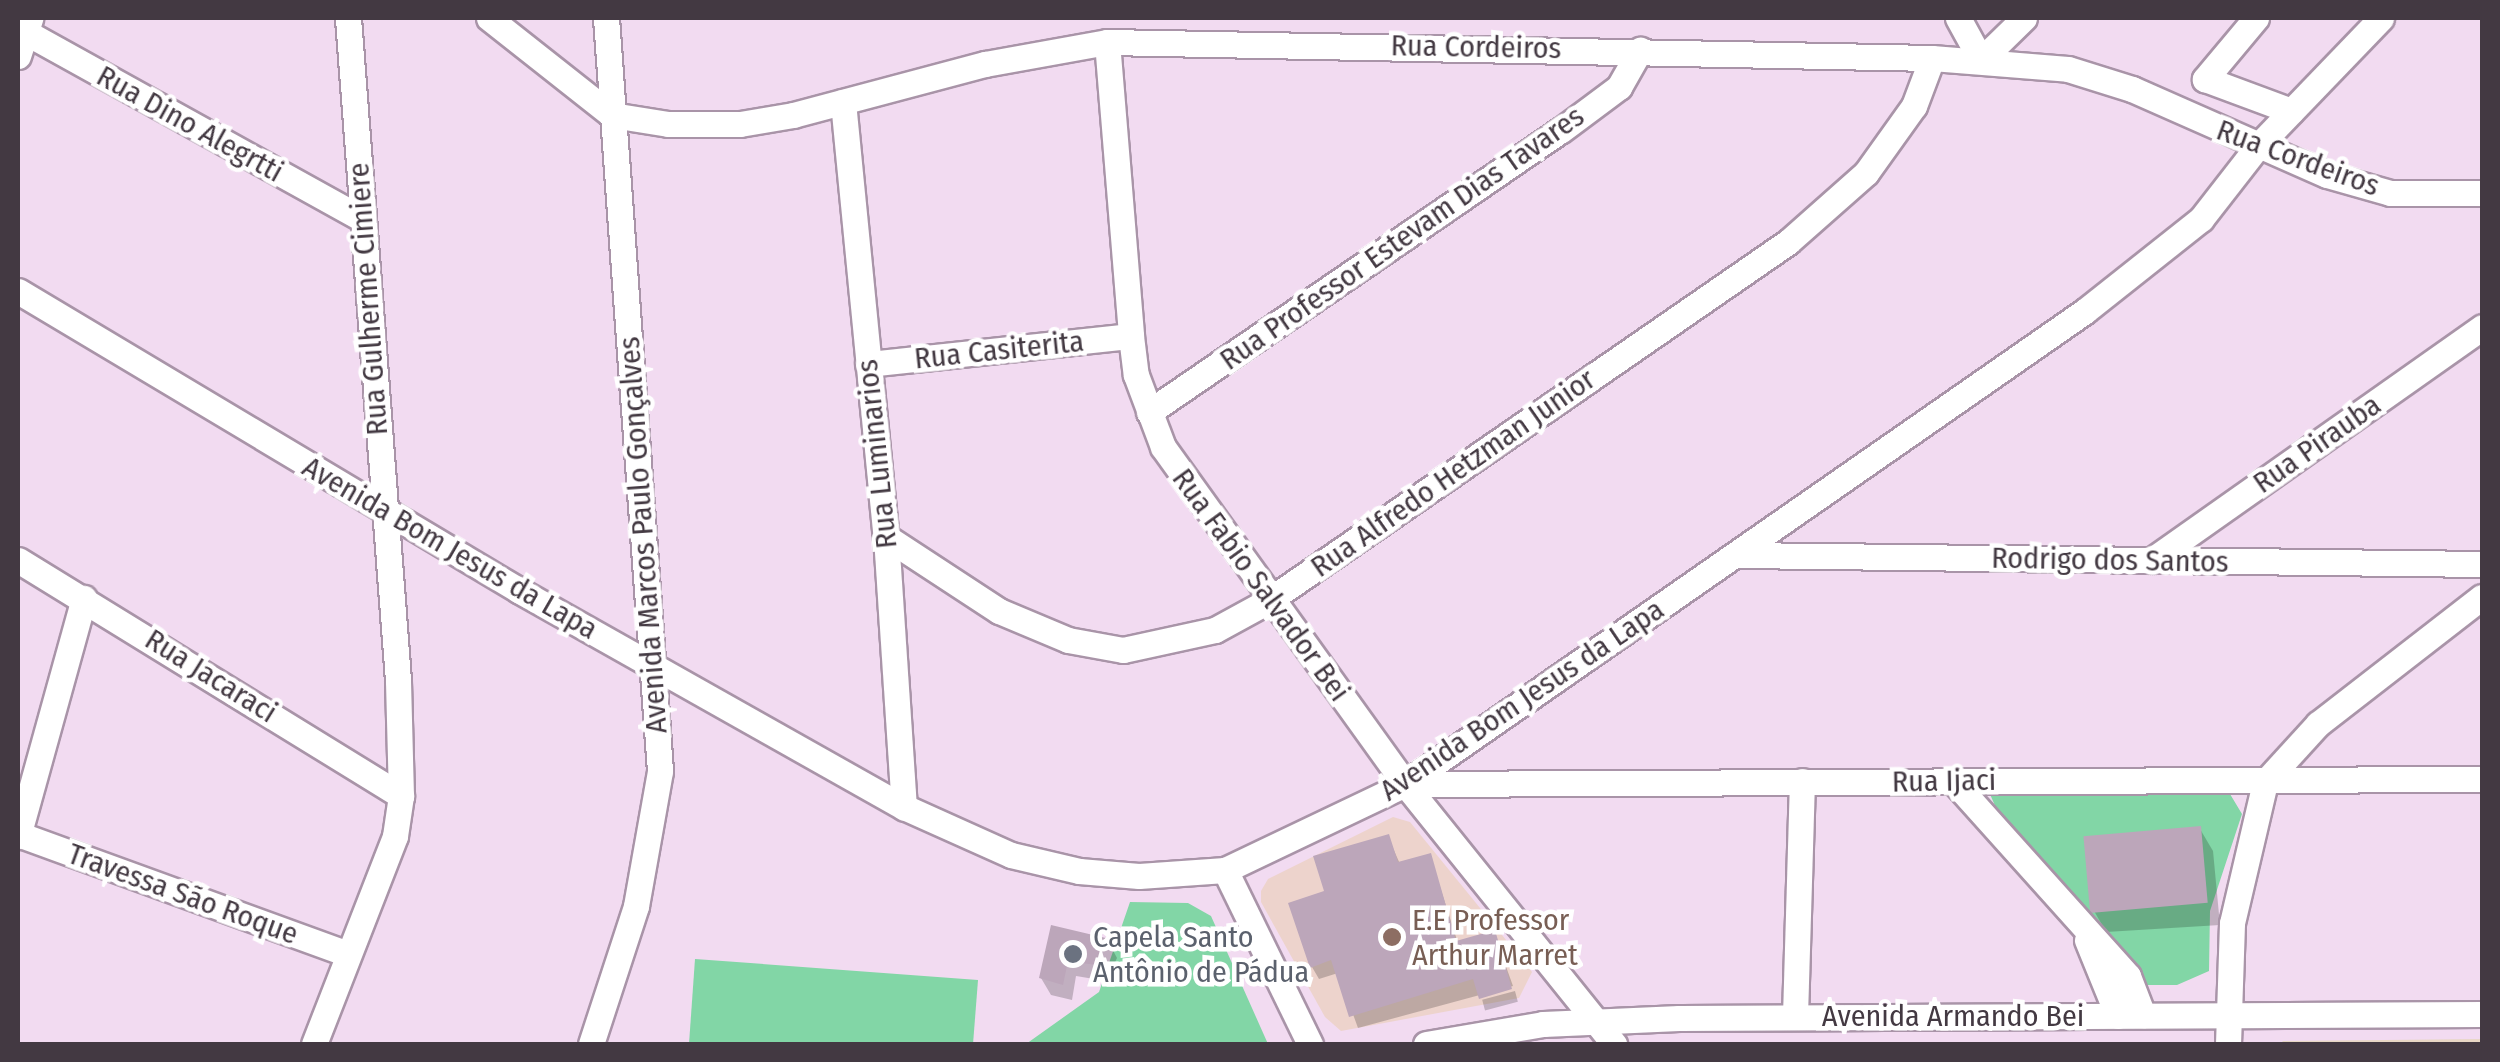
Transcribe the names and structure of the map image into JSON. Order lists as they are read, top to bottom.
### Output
{
  "streets": {
    "street": [
      "Rua Cordeiros",
      "Rua Dino Alegrtti",
      "Rua Professor Estevam Dias Tavares",
      "Rua Gulherme Cimiere",
      "Rua Casiterita",
      "Rua Pirauba",
      "Rua Luminarios",
      "Rua Alfredo Hetzman Junior",
      "Avenida Marcos Paulo Gonçalves",
      "Avenida Bom Jesus da Lapa",
      "Rodrigo dos Santos",
      "Rua Fabio Salvador Bei",
      "Rua Jacaraci",
      "Rua Ijaci",
      "Travessa São Roque",
      "Avenida Armando Bei"
    ]
  },
  "crossings": [
    ["Rua Cordeiros", "Rua Professor Estevam Dias Tavares"],
    ["Rua Cordeiros", "Rua Luminarios"],
    ["Rua Cordeiros", "Rua Alfredo Hetzman Junior"],
    ["Rua Cordeiros", "Avenida Marcos Paulo Gonçalves"],
    ["Rua Cordeiros", "Avenida Bom Jesus da Lapa"],
    ["Rua Cordeiros", "Rua Fabio Salvador Bei"],
    ["Rua Dino Alegrtti", "Rua Gulherme Cimiere"],
    ["Rua Professor Estevam Dias Tavares", "Rua Fabio Salvador Bei"],
    ["Rua Gulherme Cimiere", "Avenida Bom Jesus da Lapa"],
    ["Rua Gulherme Cimiere", "Rua Jacaraci"],
    ["Rua Gulherme Cimiere", "Travessa São Roque"],
    ["Rua Casiterita", "Rua Luminarios"],
    ["Rua Casiterita", "Rua Fabio Salvador Bei"],
    ["Rua Pirauba", "Rodrigo dos Santos"],
    ["Rua Luminarios", "Rua Alfredo Hetzman Junior"],
    ["Rua Luminarios", "Avenida Bom Jesus da Lapa"],
    ["Rua Alfredo Hetzman Junior", "Rua Fabio Salvador Bei"],
    ["Avenida Marcos Paulo Gonçalves", "Avenida Bom Jesus da Lapa"],
    ["Avenida Bom Jesus da Lapa", "Rodrigo dos Santos"],
    ["Avenida Bom Jesus da Lapa", "Rua Fabio Salvador Bei"],
    ["Avenida Bom Jesus da Lapa", "Rua Ijaci"],
    ["Rua Fabio Salvador Bei", "Rua Ijaci"],
    ["Rua Fabio Salvador Bei", "Avenida Armando Bei"]
  ],
  "places": ["E.E Professor Arthur Marret", "Capela Santo Antônio de Pádua"]
}
